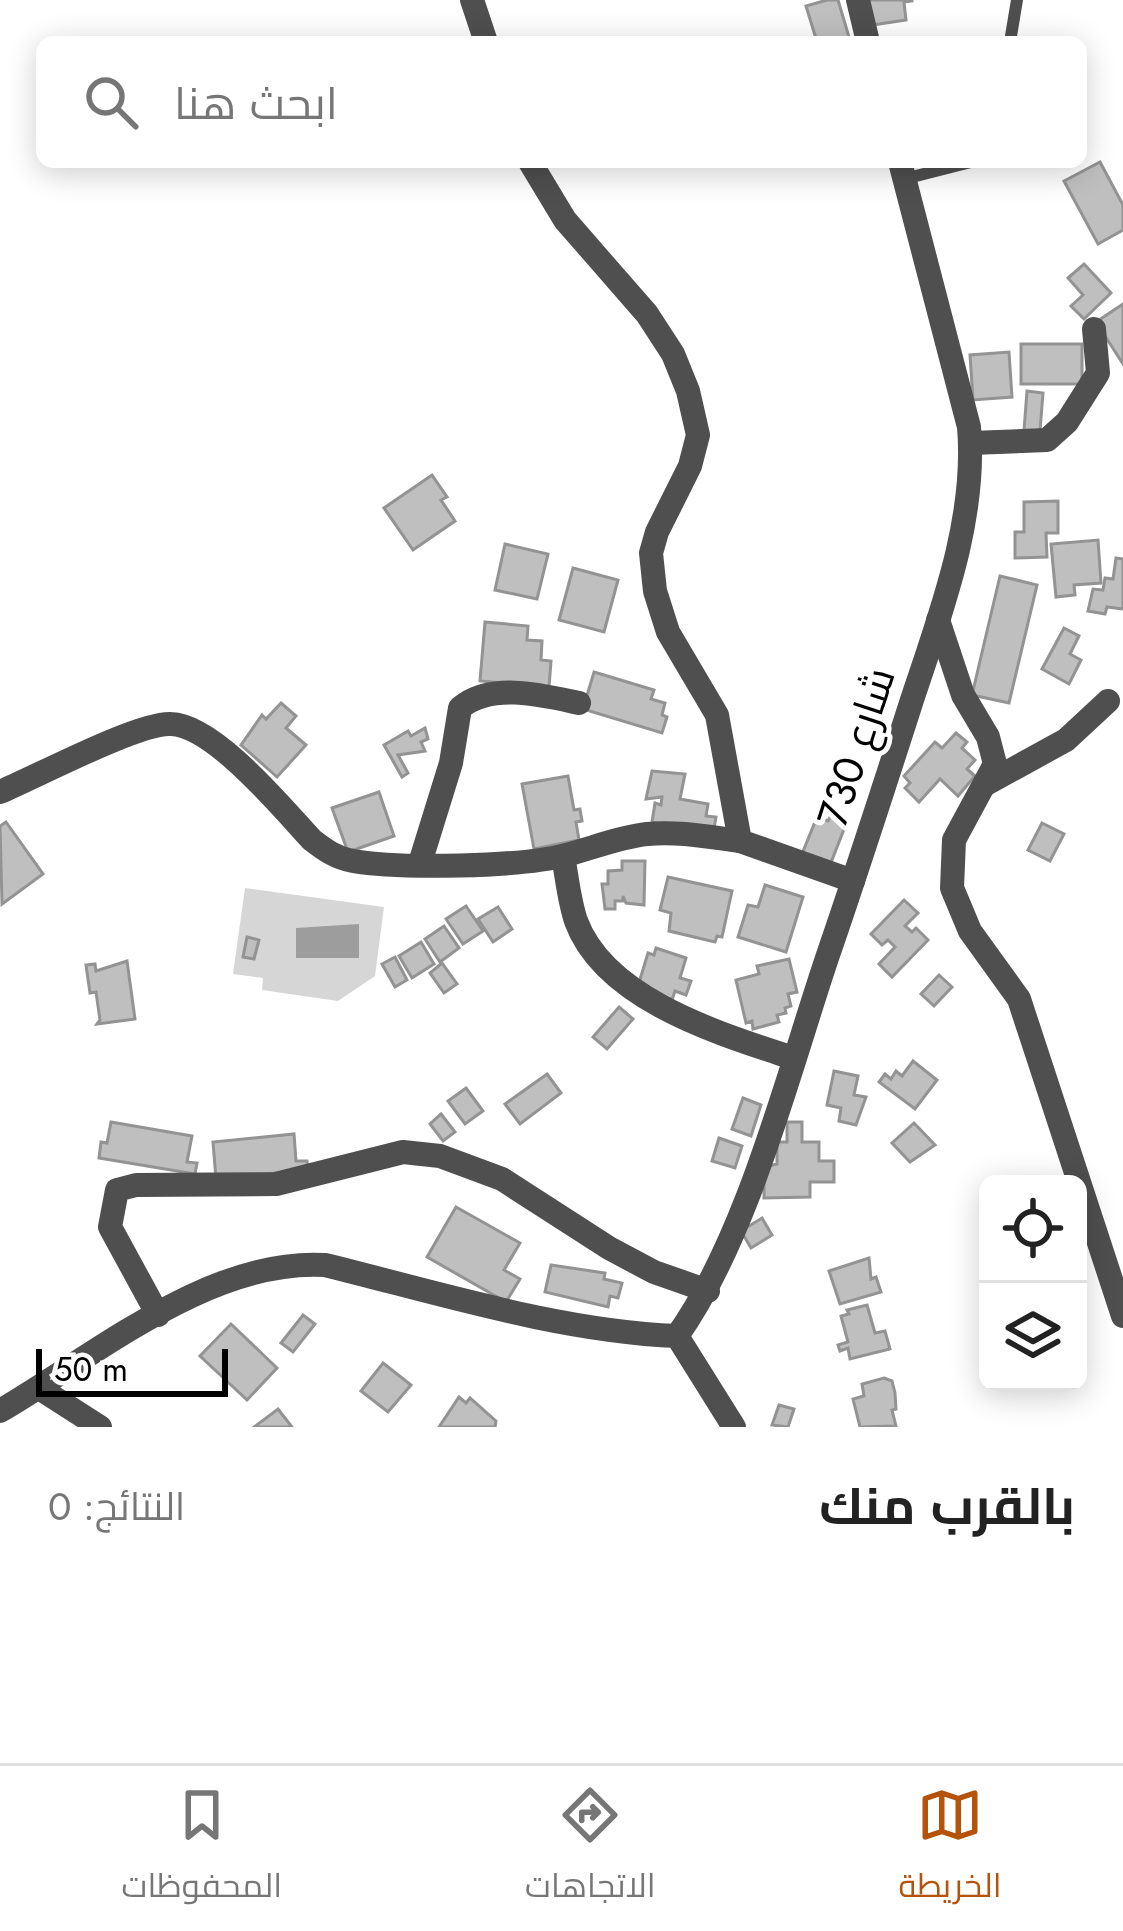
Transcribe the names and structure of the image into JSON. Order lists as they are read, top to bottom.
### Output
{
  "streets": {
    "street": ["شارع 730"]
  },
  "scale_bar": "50 m",
  "page": {
    "search": "ابحث هنا",
    "scale": "50 m",
    "heading": ["بالقرب منك", "النتائج: 0"],
    "nav": ["الخريطة", "الاتجاهات", "المحفوظات"]
  }
}
